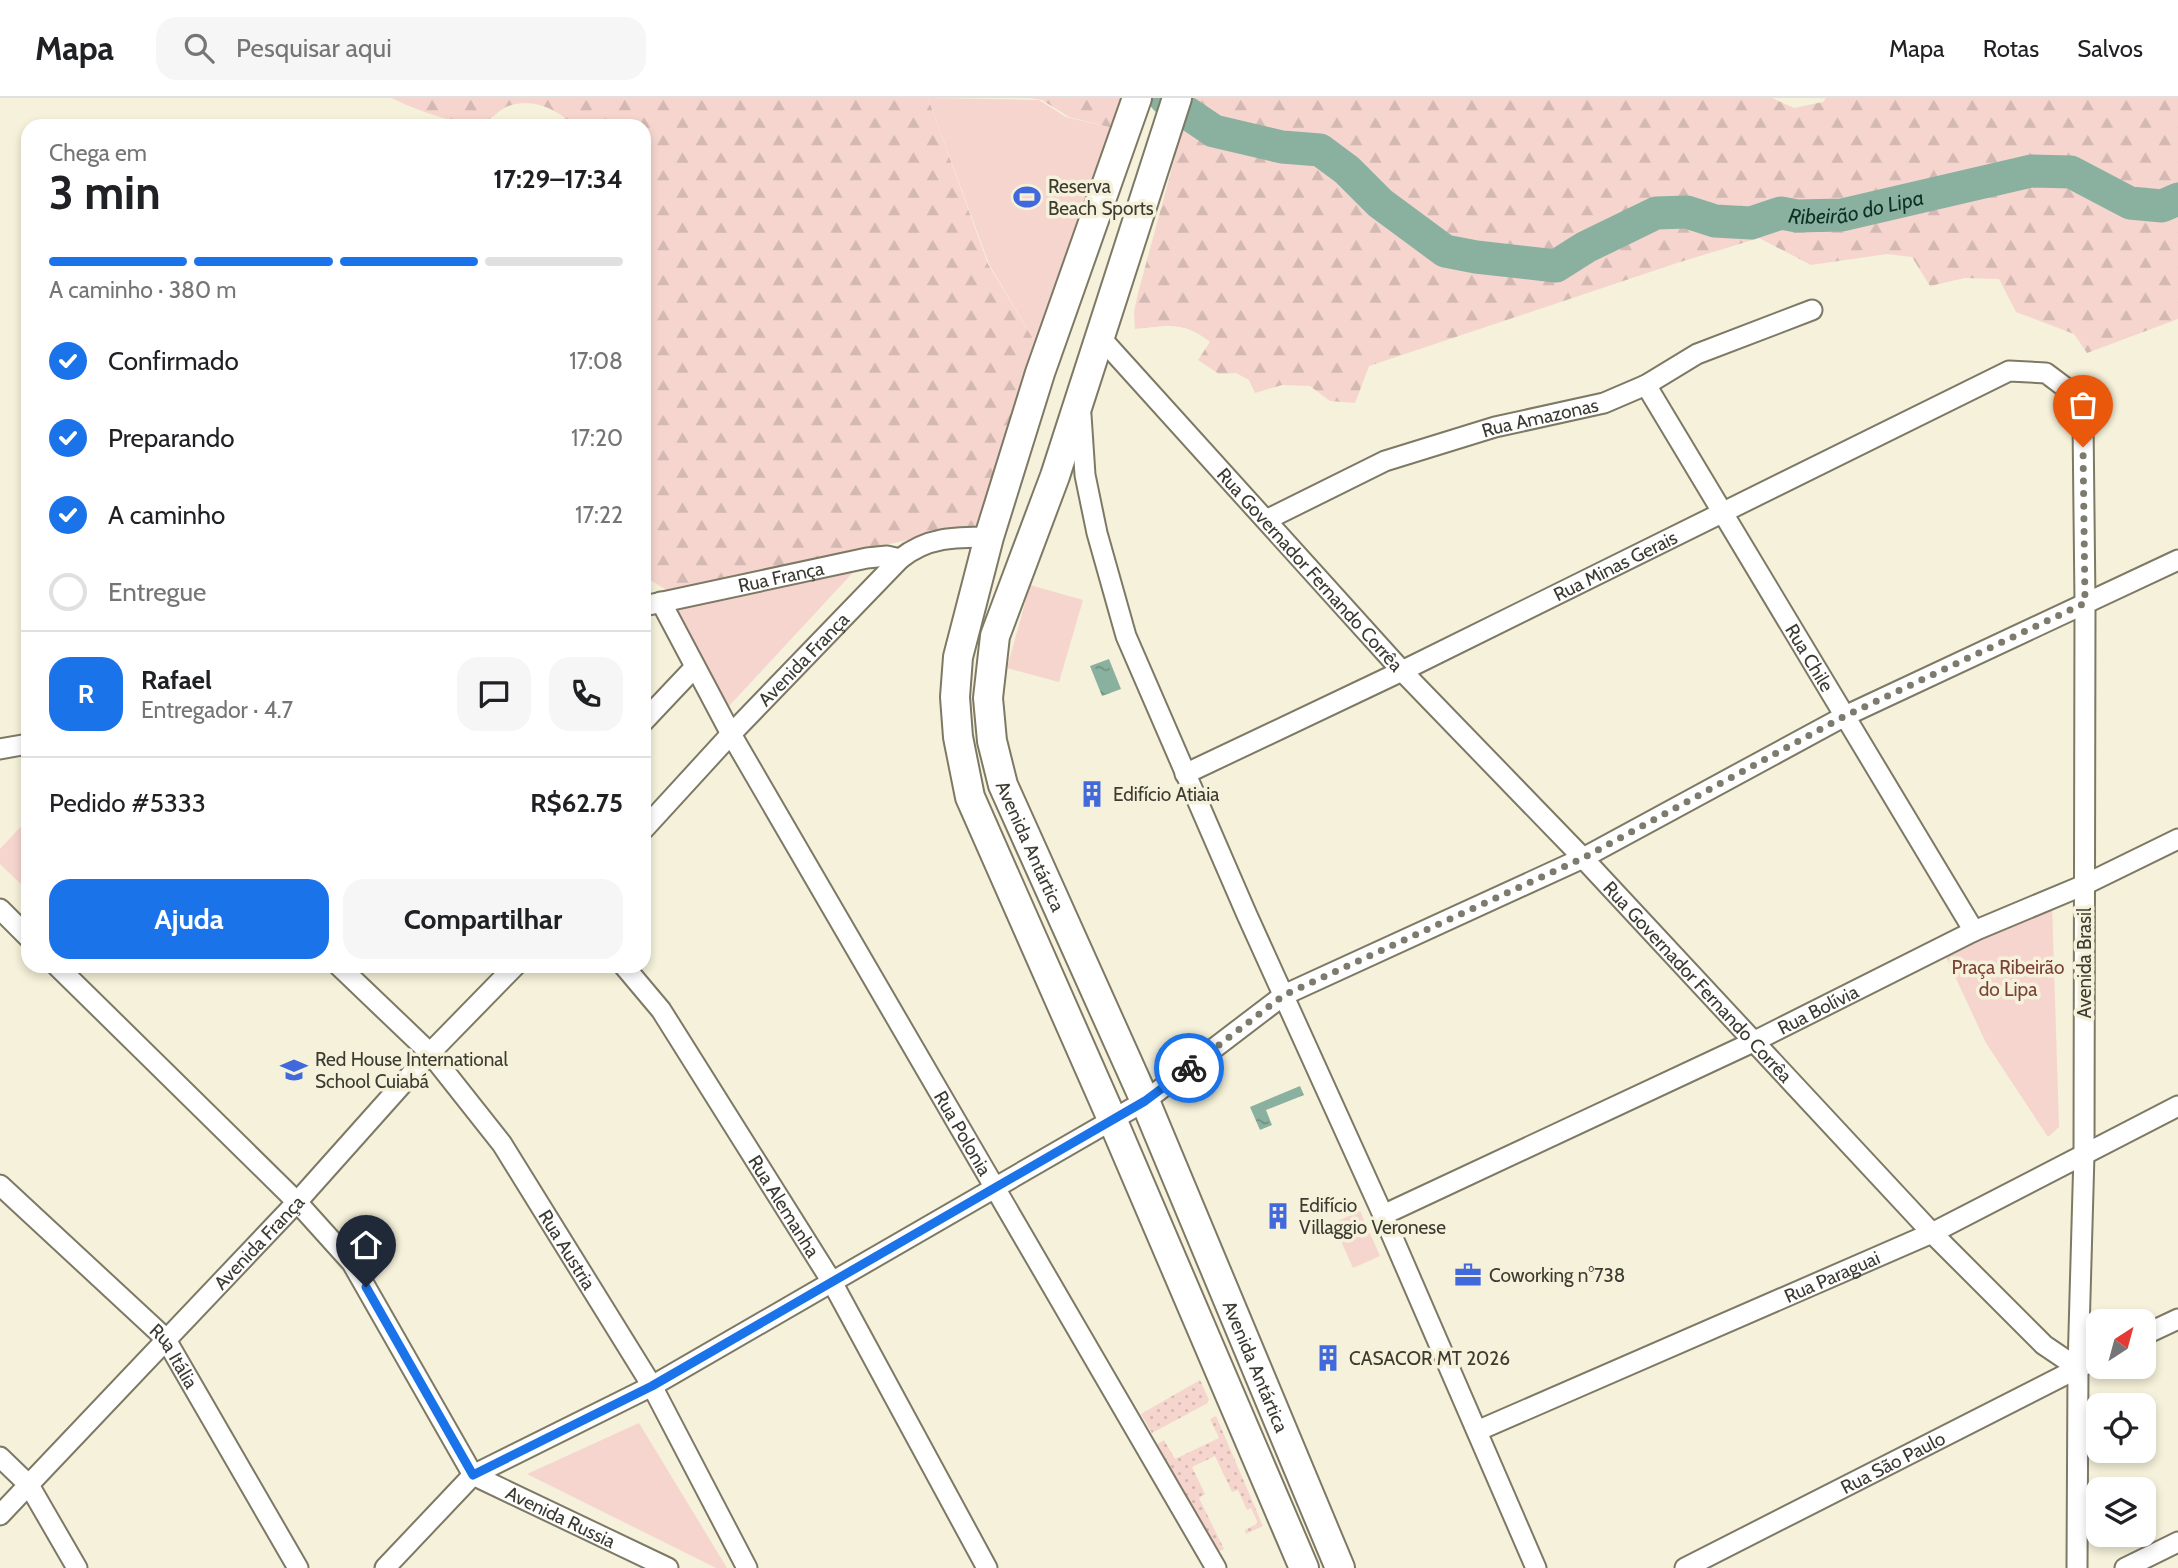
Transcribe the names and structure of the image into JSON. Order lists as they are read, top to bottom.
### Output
{
  "streets": {
    "main road": ["Avenida Antártica"],
    "street": [
      "Rua Amazonas",
      "Rua Minas Gerais",
      "Rua Governador Fernando Corrêa",
      "Rua França",
      "Rua Chile",
      "Avenida França",
      "Avenida Brasil",
      "Rua Bolívia",
      "Rua Polonia",
      "Rua Alemanha",
      "Rua Austria",
      "Rua Paraguai",
      "Rua Itália",
      "Rua São Paulo",
      "Avenida Russia"
    ]
  },
  "crossings": [
    ["Rua Amazonas", "Rua Governador Fernando Corrêa"],
    ["Rua Amazonas", "Rua Chile"],
    ["Rua Minas Gerais", "Rua Governador Fernando Corrêa"],
    ["Rua Minas Gerais", "Rua Chile"],
    ["Rua Minas Gerais", "Avenida Brasil"],
    ["Rua Governador Fernando Corrêa", "Avenida Antártica"],
    ["Rua Governador Fernando Corrêa", "Avenida Brasil"],
    ["Rua Governador Fernando Corrêa", "Rua Bolívia"],
    ["Rua Governador Fernando Corrêa", "Rua Paraguai"],
    ["Rua Governador Fernando Corrêa", "Rua São Paulo"],
    ["Rua França", "Avenida França"],
    ["Rua Chile", "Rua Bolívia"],
    ["Avenida França", "Avenida Antártica"],
    ["Avenida França", "Rua Polonia"],
    ["Avenida França", "Rua Austria"],
    ["Avenida França", "Rua Itália"],
    ["Avenida Brasil", "Rua Bolívia"],
    ["Avenida Brasil", "Rua Paraguai"],
    ["Avenida Brasil", "Rua São Paulo"]
  ],
  "water": ["Ribeirão do Lipa"],
  "parks": ["Praça Ribeirão do Lipa"],
  "places": {
    "sports": ["Reserva Beach Sports"],
    "building": ["Edifício Atiaia", "Edifício Villaggio Veronese", "CASACOR MT 2026"],
    "school or university": ["Red House International School Cuiabá"],
    "office": ["Coworking n°738"]
  },
  "north": "top right",
  "page": {
    "header": "Mapa",
    "search": "Pesquisar aqui",
    "nav": ["Mapa", "Rotas", "Salvos"],
    "heading": ["3 min", "Chega em", "17:29–17:34"],
    "panel": [
      "Rafael",
      "Entregador · 4.7",
      "Pedido #5333",
      "R$62.75"
    ],
    "bar": "A caminho · 380 m",
    "list": [
      ["Confirmado", "17:08"],
      ["Preparando", "17:20"],
      ["A caminho", "17:22"],
      "Entregue"
    ],
    "round": "R",
    "buttons": ["Ajuda", "Compartilhar"]
  }
}
